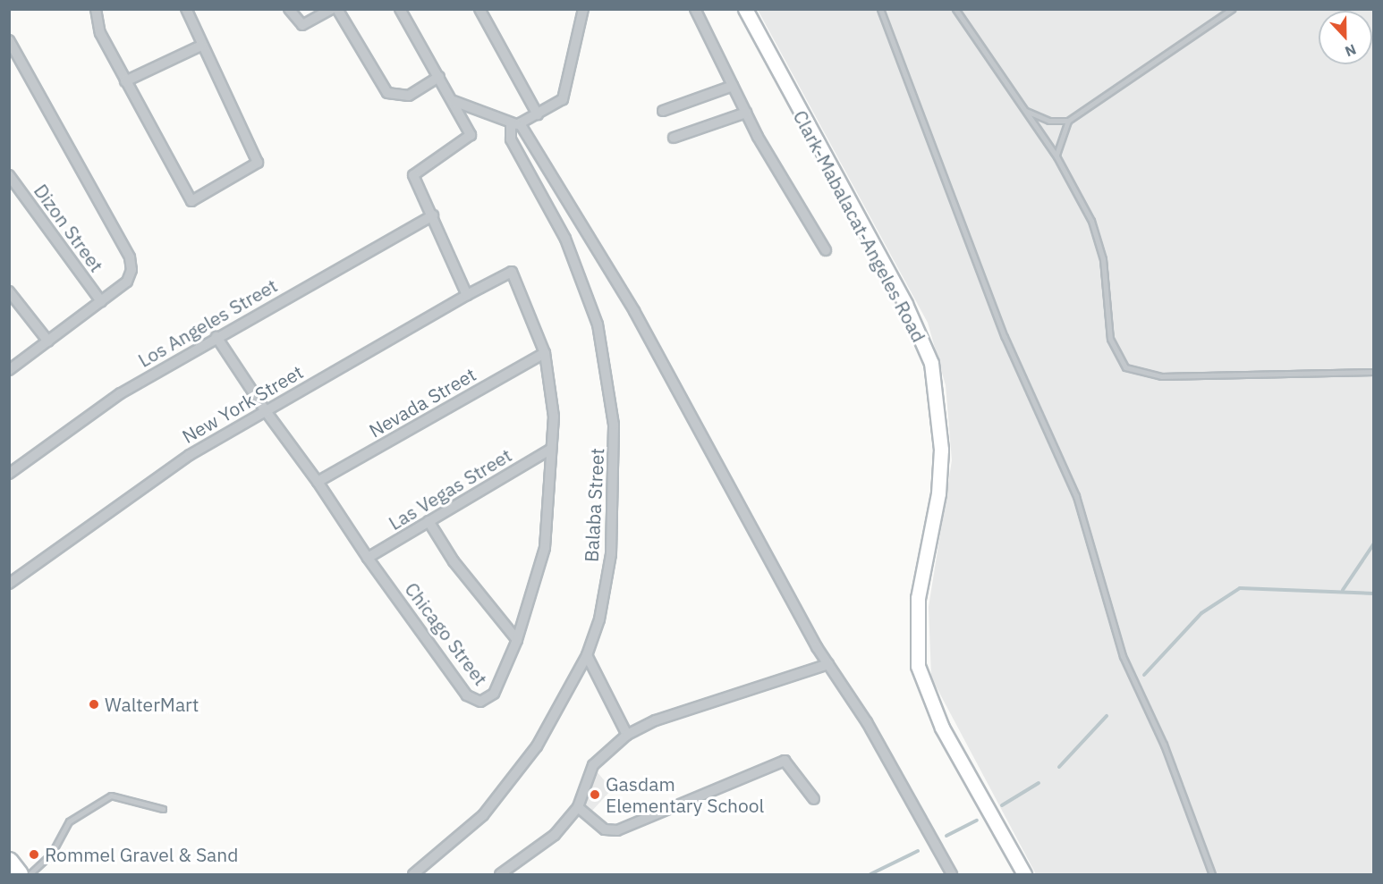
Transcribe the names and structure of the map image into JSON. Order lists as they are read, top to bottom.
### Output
{
  "streets": {
    "main road": ["Clark-Mabalacat-Angeles Road"],
    "street": [
      "Dizon Street",
      "Los Angeles Street",
      "Nevada Street",
      "New York Street",
      "Las Vegas Street",
      "Balaba Street",
      "Chicago Street"
    ]
  },
  "crossings": [
    ["Los Angeles Street", "Chicago Street"],
    ["Nevada Street", "Chicago Street"],
    ["New York Street", "Chicago Street"],
    ["Las Vegas Street", "Chicago Street"]
  ],
  "places": ["WalterMart", "Gasdam Elementary School", "Rommel Gravel & Sand"],
  "north": "bottom"
}
